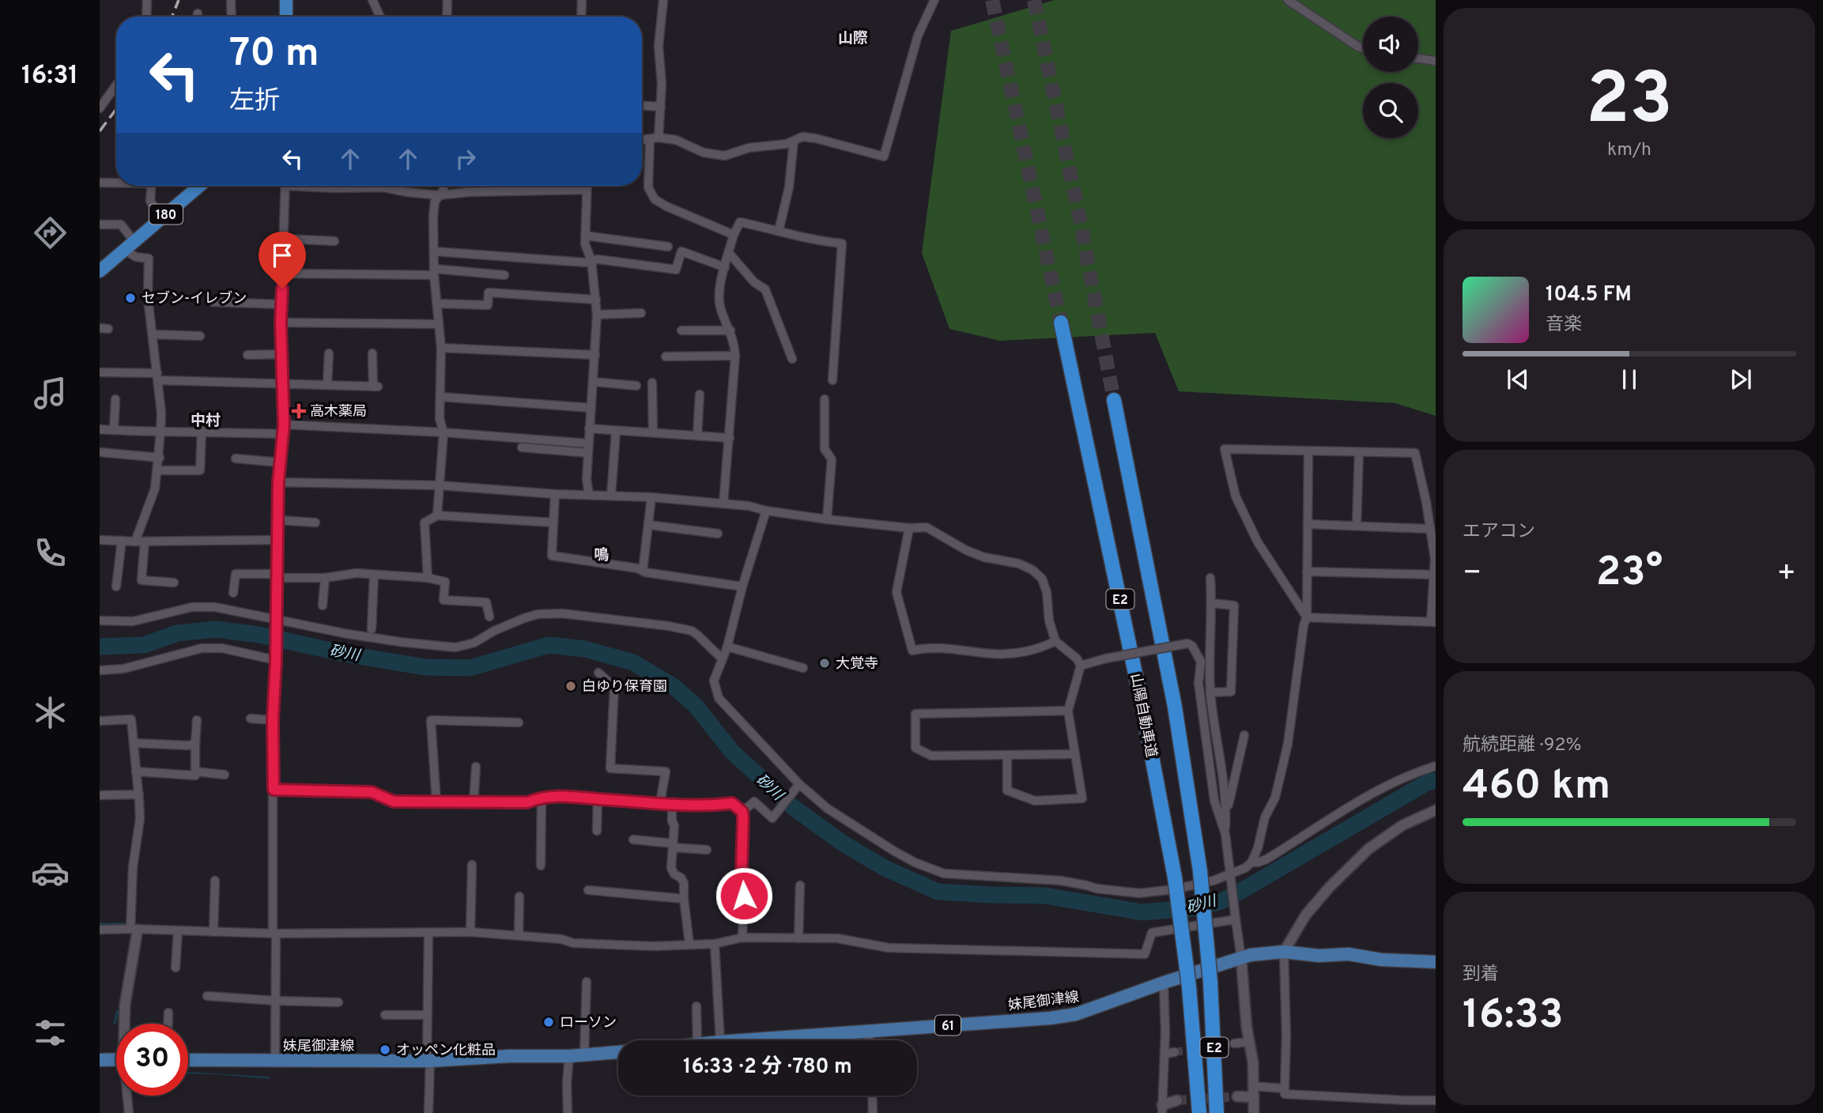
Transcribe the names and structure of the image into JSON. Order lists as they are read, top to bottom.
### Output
{
  "streets": {
    "highway": ["180", "E2", "山陽自動車道"],
    "main road": ["妹尾御津線", "61"]
  },
  "districts": ["山際", "中村", "鳴"],
  "water": ["砂川"],
  "places": {
    "other": [
      "セブン-イレブン",
      "大覚寺",
      "白ゆり保育園",
      "ローソン",
      "オッペン化粧品"
    ],
    "health": ["高木薬局"]
  },
  "page": {
    "tabs": "16:31",
    "tile": [
      ["23", "km/h"],
      "エアコン",
      ["航続距離 · 92%", "460 km"],
      ["到着", "16:33"]
    ],
    "turn": ["70 m", "左折"],
    "song": ["104.5 FM", "音楽"],
    "heat": ["−", "23°", "+"],
    "limit": "30",
    "trip": "16:33 · 2 分 · 780 m"
  }
}
